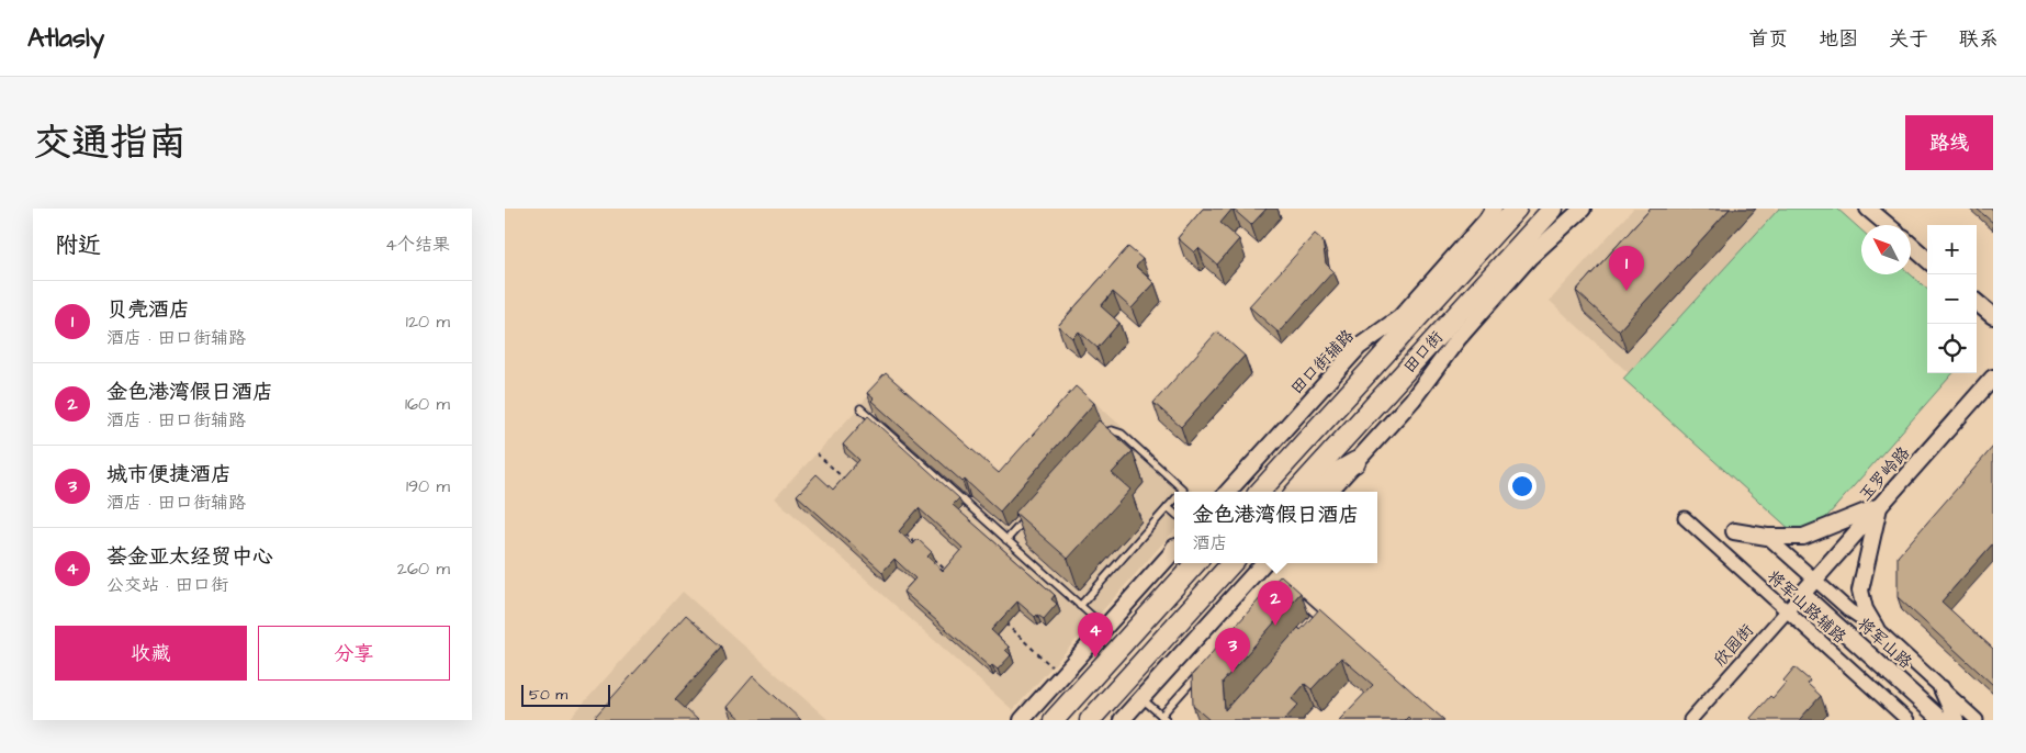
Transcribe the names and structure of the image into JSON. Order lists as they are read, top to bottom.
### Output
{
  "streets": {
    "main road": ["田口街"],
    "street": [
      "田口街辅路",
      "玉罗岭路",
      "将军山路辅路",
      "将军山路",
      "欣园街"
    ]
  },
  "crossings": [
    ["玉罗岭路", "将军山路辅路"],
    ["玉罗岭路", "将军山路"],
    ["玉罗岭路", "欣园街"],
    ["将军山路辅路", "欣园街"],
    ["将军山路", "欣园街"]
  ],
  "scale_bar": "50 m",
  "north": "top left",
  "page": {
    "header": "Atlasly",
    "nav": [
      "首页",
      "地图",
      "关于",
      "联系"
    ],
    "title": "交通指南",
    "buttons": [
      "路线",
      ["收藏", "分享"]
    ],
    "heading": ["附近", "4个结果"],
    "map_buttons": ["+", "−"],
    "pins": [
      "1",
      "2",
      "4",
      "3"
    ],
    "list": [
      {
        "mark": "1",
        "name": "贝壳酒店",
        "note": "酒店 · 田口街辅路",
        "value": "120 m"
      },
      {
        "mark": "2",
        "name": "金色港湾假日酒店",
        "note": "酒店 · 田口街辅路",
        "value": "160 m"
      },
      {
        "mark": "3",
        "name": "城市便捷酒店",
        "note": "酒店 · 田口街辅路",
        "value": "190 m"
      },
      {
        "mark": "4",
        "name": "荟金亚太经贸中心",
        "note": "公交站 · 田口街",
        "value": "260 m"
      }
    ],
    "popup": ["金色港湾假日酒店", "酒店"],
    "scale": "50 m"
  }
}
